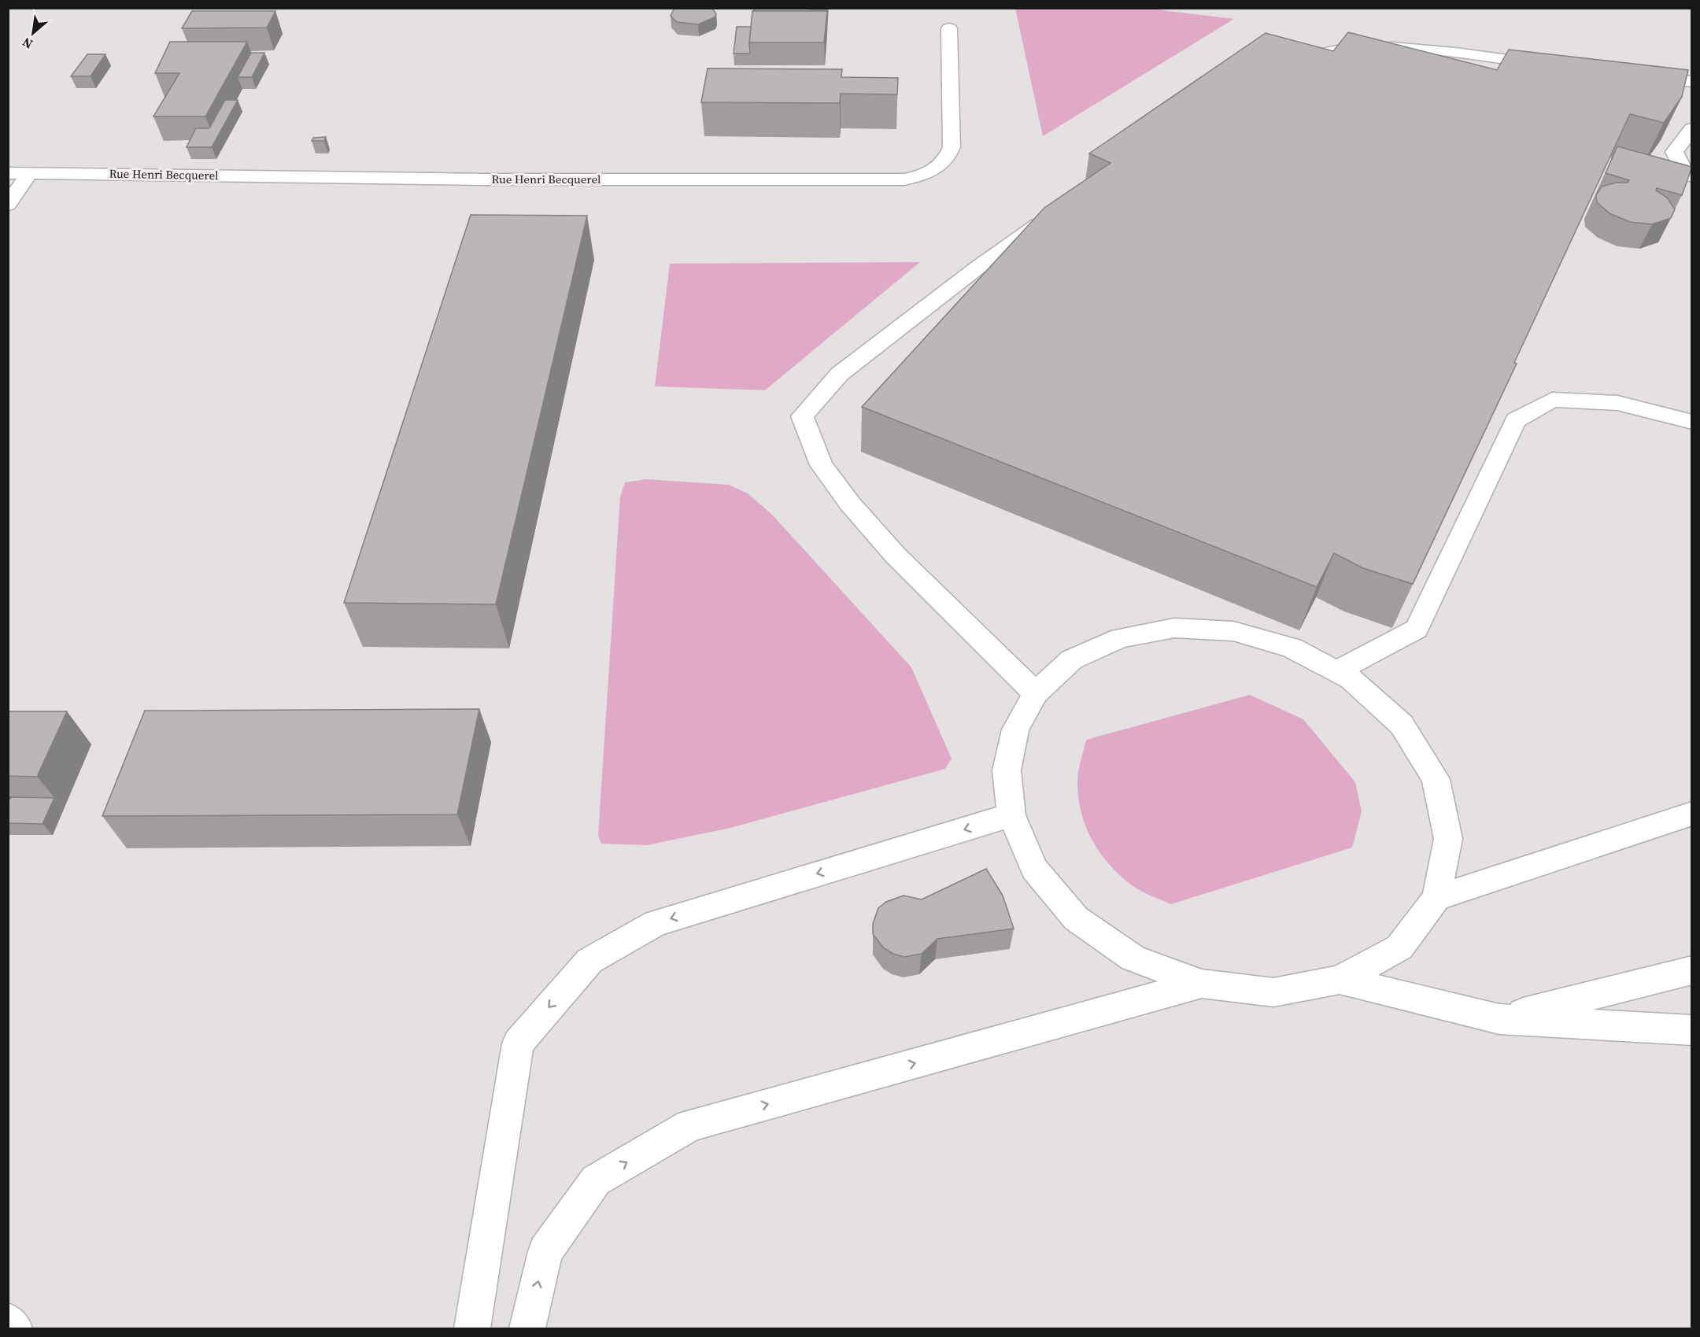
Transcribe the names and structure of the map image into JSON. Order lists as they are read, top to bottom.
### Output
{
  "streets": {
    "street": ["Rue Henri Becquerel"]
  },
  "north": "bottom left"
}
